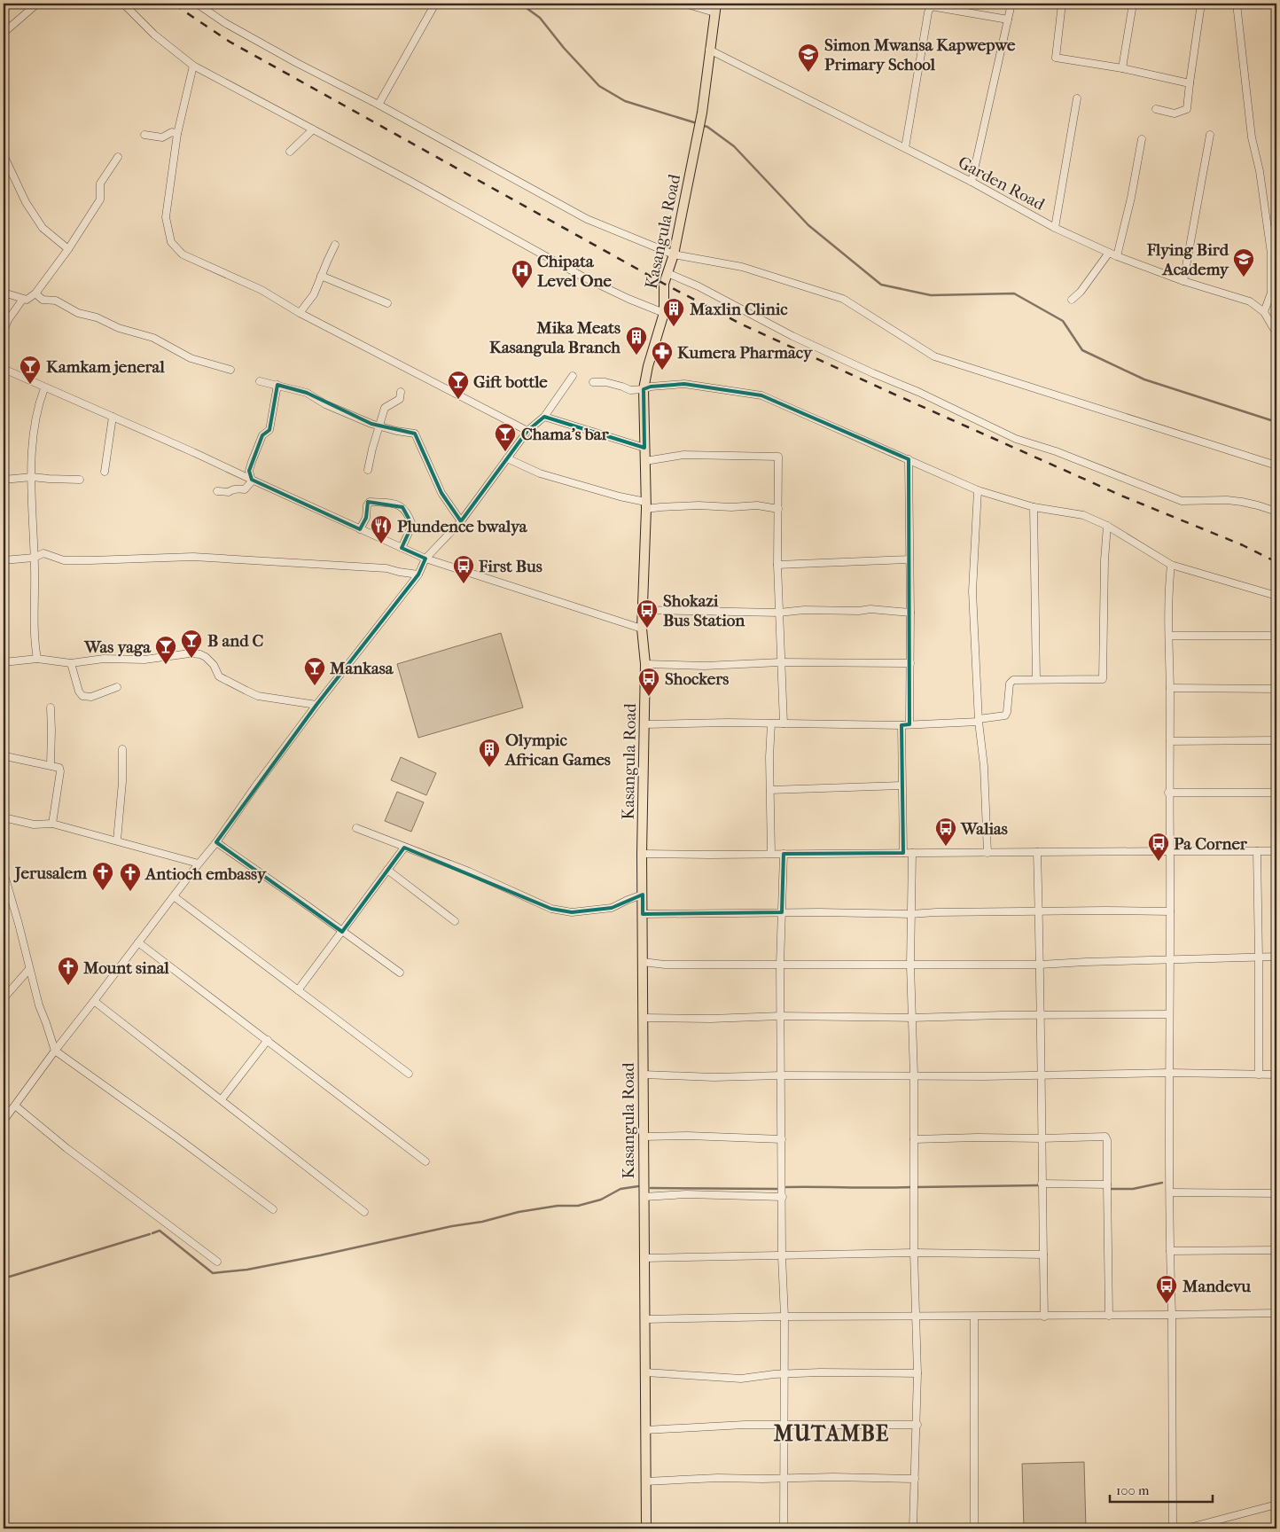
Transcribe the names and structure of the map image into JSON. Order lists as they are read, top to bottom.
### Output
{
  "streets": {
    "main road": ["Kasangula Road"],
    "street": ["Garden Road"]
  },
  "crossings": [
    ["Garden Road", "Kasangula Road"]
  ],
  "districts": ["MUTAMBE"],
  "places": {
    "school or university": ["Simon Mwansa Kapwepwe Primary School", "Flying Bird Academy"],
    "hospital": ["Chipata Level One"],
    "building": ["Maxlin Clinic", "Mika Meats Kasangula Branch", "Olympic African Games"],
    "pharmacy": ["Kumera Pharmacy"],
    "bar": [
      "Kamkam jeneral",
      "Gift bottle",
      "Chama's bar",
      "B and C",
      "Was yaga",
      "Mankasa"
    ],
    "restaurant": ["Plundence bwalya"],
    "bus stop": [
      "First Bus",
      "Shokazi Bus Station",
      "Shockers",
      "Walias",
      "Pa Corner",
      "Mandevu"
    ],
    "church": ["Jerusalem", "Antioch embassy", "Mount sinal"]
  },
  "scale_bar": "100 m"
}
